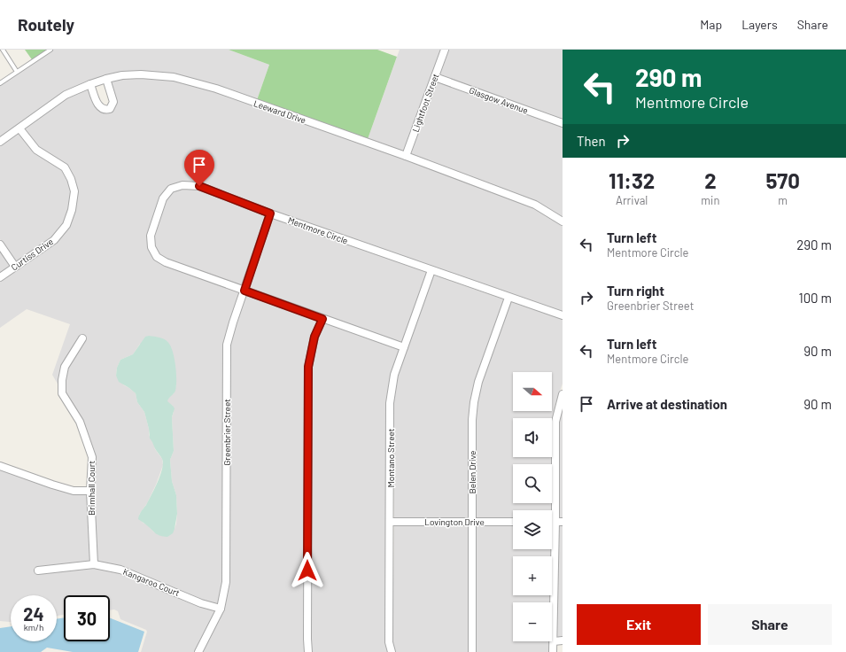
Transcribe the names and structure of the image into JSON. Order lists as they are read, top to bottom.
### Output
{
  "streets": {
    "street": [
      "Glasgow Avenue",
      "Lightfoot Street",
      "Leeward Drive",
      "Mentmore Circle",
      "Curtiss Drive",
      "Greenbrier Street",
      "Montano Street",
      "Belen Drive",
      "Brimhall Court",
      "Lovington Drive",
      "Kangaroo Court"
    ]
  },
  "crossings": [
    ["Glasgow Avenue", "Lightfoot Street"],
    ["Lightfoot Street", "Leeward Drive"],
    ["Leeward Drive", "Curtiss Drive"],
    ["Mentmore Circle", "Greenbrier Street"],
    ["Mentmore Circle", "Montano Street"],
    ["Mentmore Circle", "Belen Drive"],
    ["Greenbrier Street", "Kangaroo Court"],
    ["Montano Street", "Lovington Drive"],
    ["Belen Drive", "Lovington Drive"],
    ["Brimhall Court", "Kangaroo Court"]
  ],
  "north": "right",
  "page": {
    "header": "Routely",
    "nav": ["Map", "Layers", "Share"],
    "turn": ["290 m", "Mentmore Circle"],
    "then": "Then",
    "eta": [
      "11:32",
      "Arrival",
      "2",
      "min",
      "570",
      "m"
    ],
    "list": [
      {
        "name": "Turn left",
        "note": "Mentmore Circle",
        "value": "290 m"
      },
      {
        "name": "Turn right",
        "note": "Greenbrier Street",
        "value": "100 m"
      },
      {
        "name": "Turn left",
        "note": "Mentmore Circle",
        "value": "90 m"
      },
      {
        "name": "Arrive at destination",
        "value": "90 m"
      }
    ],
    "map_buttons": ["+", "−"],
    "speed": "24 km/h",
    "limit": "30",
    "buttons": ["Exit", "Share"]
  }
}
